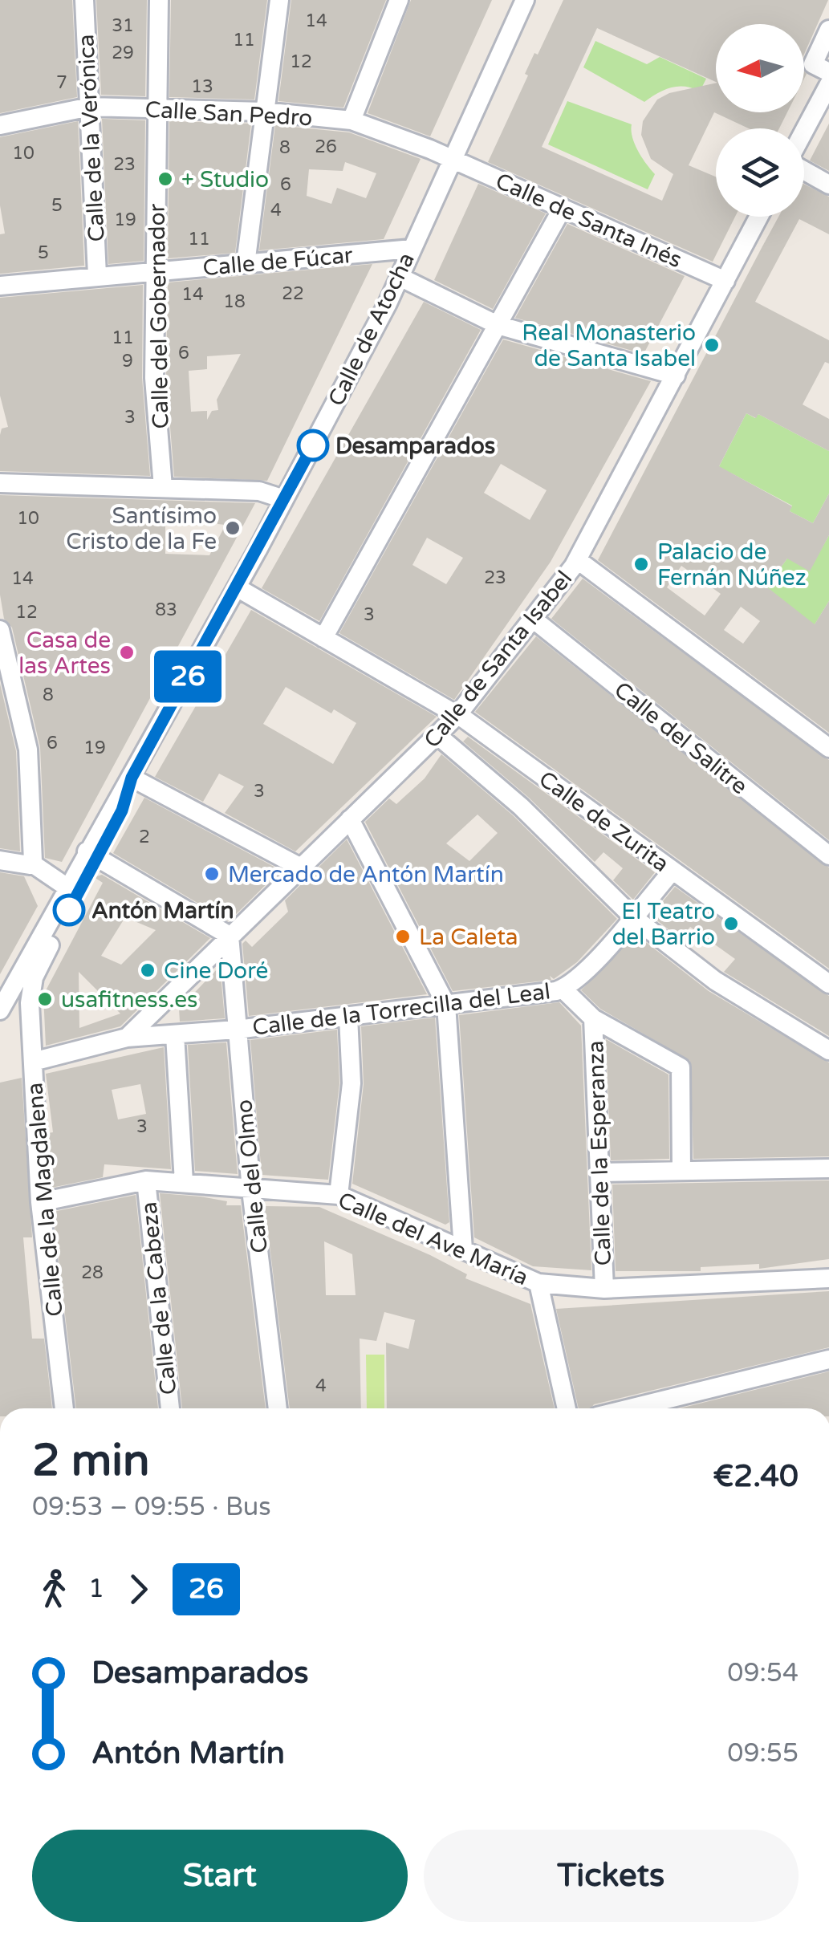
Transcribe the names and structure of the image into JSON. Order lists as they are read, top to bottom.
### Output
{
  "streets": {
    "street": [
      "Calle San Pedro",
      "Calle de la Verónica",
      "Calle de Santa Inés",
      "Calle de Fúcar",
      "Calle del Gobernador",
      "Calle de Atocha",
      "Calle de Santa Isabel",
      "Calle del Salitre",
      "Calle de Zurita",
      "Calle de la Torrecilla del Leal",
      "Calle de la Esperanza",
      "Calle del Olmo",
      "Calle de la Magdalena",
      "Calle del Ave María",
      "Calle de la Cabeza"
    ]
  },
  "crossings": [
    ["Calle San Pedro", "Calle de la Verónica"],
    ["Calle San Pedro", "Calle de Santa Inés"],
    ["Calle San Pedro", "Calle del Gobernador"],
    ["Calle San Pedro", "Calle de Atocha"],
    ["Calle de la Verónica", "Calle de Fúcar"],
    ["Calle de Santa Inés", "Calle de Atocha"],
    ["Calle de Santa Inés", "Calle de Santa Isabel"],
    ["Calle de Fúcar", "Calle del Gobernador"],
    ["Calle de Fúcar", "Calle de Atocha"],
    ["Calle de Atocha", "Calle de Zurita"],
    ["Calle de Atocha", "Calle de la Magdalena"],
    ["Calle de Santa Isabel", "Calle del Salitre"],
    ["Calle de Santa Isabel", "Calle de Zurita"],
    ["Calle de Santa Isabel", "Calle de la Torrecilla del Leal"],
    ["Calle de Santa Isabel", "Calle del Olmo"],
    ["Calle de Zurita", "Calle de la Torrecilla del Leal"],
    ["Calle de la Torrecilla del Leal", "Calle del Olmo"],
    ["Calle de la Esperanza", "Calle del Ave María"],
    ["Calle del Olmo", "Calle del Ave María"],
    ["Calle de la Magdalena", "Calle del Ave María"],
    ["Calle del Ave María", "Calle de la Cabeza"]
  ],
  "places": [
    "+ Studio",
    "Real Monasterio de Santa Isabel",
    "Desamparados",
    "Santísimo Cristo de la Fe",
    "Palacio de Fernán Núñez",
    "Casa de las Artes",
    "Mercado de Antón Martín",
    "Antón Martín",
    "El Teatro del Barrio",
    "La Caleta",
    "Cine Doré",
    "usafitness.es"
  ],
  "lines": ["bus line 26"],
  "house_numbers": [
    "14",
    "31",
    "11",
    "29",
    "12",
    "7",
    "13",
    "26",
    "8",
    "10",
    "23",
    "6",
    "5",
    "4",
    "19",
    "11",
    "5",
    "22",
    "14",
    "18",
    "11",
    "6",
    "9",
    "3",
    "10",
    "23",
    "14",
    "83",
    "12",
    "3",
    "8",
    "6",
    "19",
    "3",
    "2",
    "3",
    "28",
    "4"
  ],
  "north": "left",
  "page": {
    "on_map": "26",
    "heading": ["2 min", "09:53 – 09:55 · Bus", "€2.40"],
    "legs": ["1", "26"],
    "list": [
      {
        "name": "Desamparados",
        "value": "09:54"
      },
      {
        "name": "Antón Martín",
        "value": "09:55"
      }
    ],
    "buttons": ["Start", "Tickets"]
  }
}
